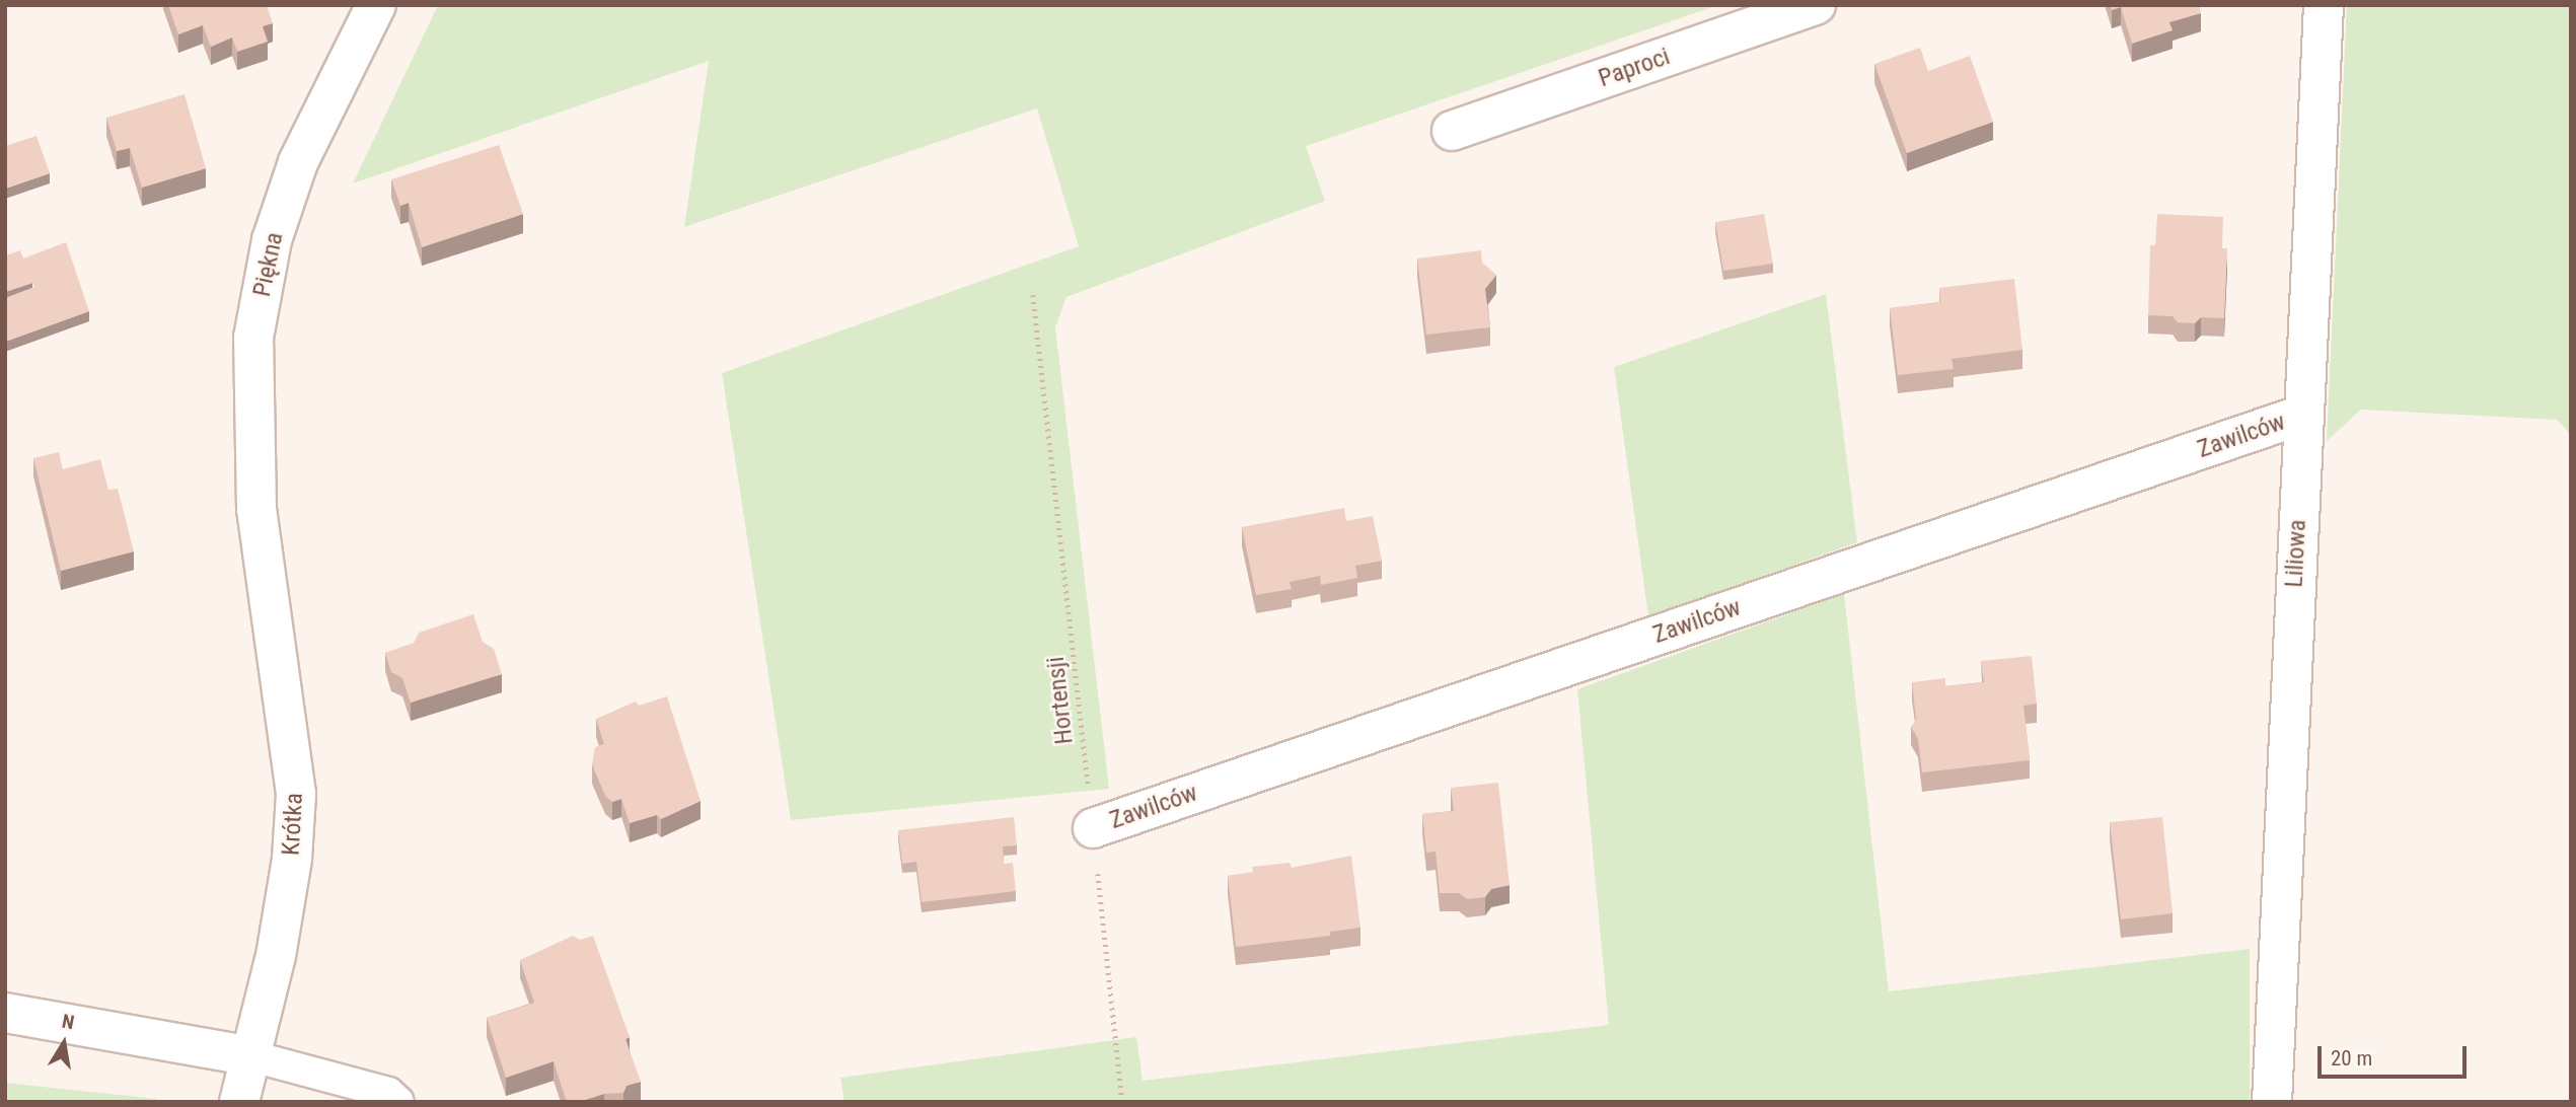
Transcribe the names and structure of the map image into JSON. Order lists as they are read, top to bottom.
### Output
{
  "streets": {
    "street": [
      "Paproci",
      "Piękna",
      "Zawilców",
      "Liliowa",
      "Krótka"
    ],
    "path": ["Hortensji"]
  },
  "crossings": [
    ["Piękna", "Krótka"],
    ["Zawilców", "Liliowa"],
    ["Zawilców", "Hortensji"]
  ],
  "scale_bar": "20 m",
  "north": "top"
}
